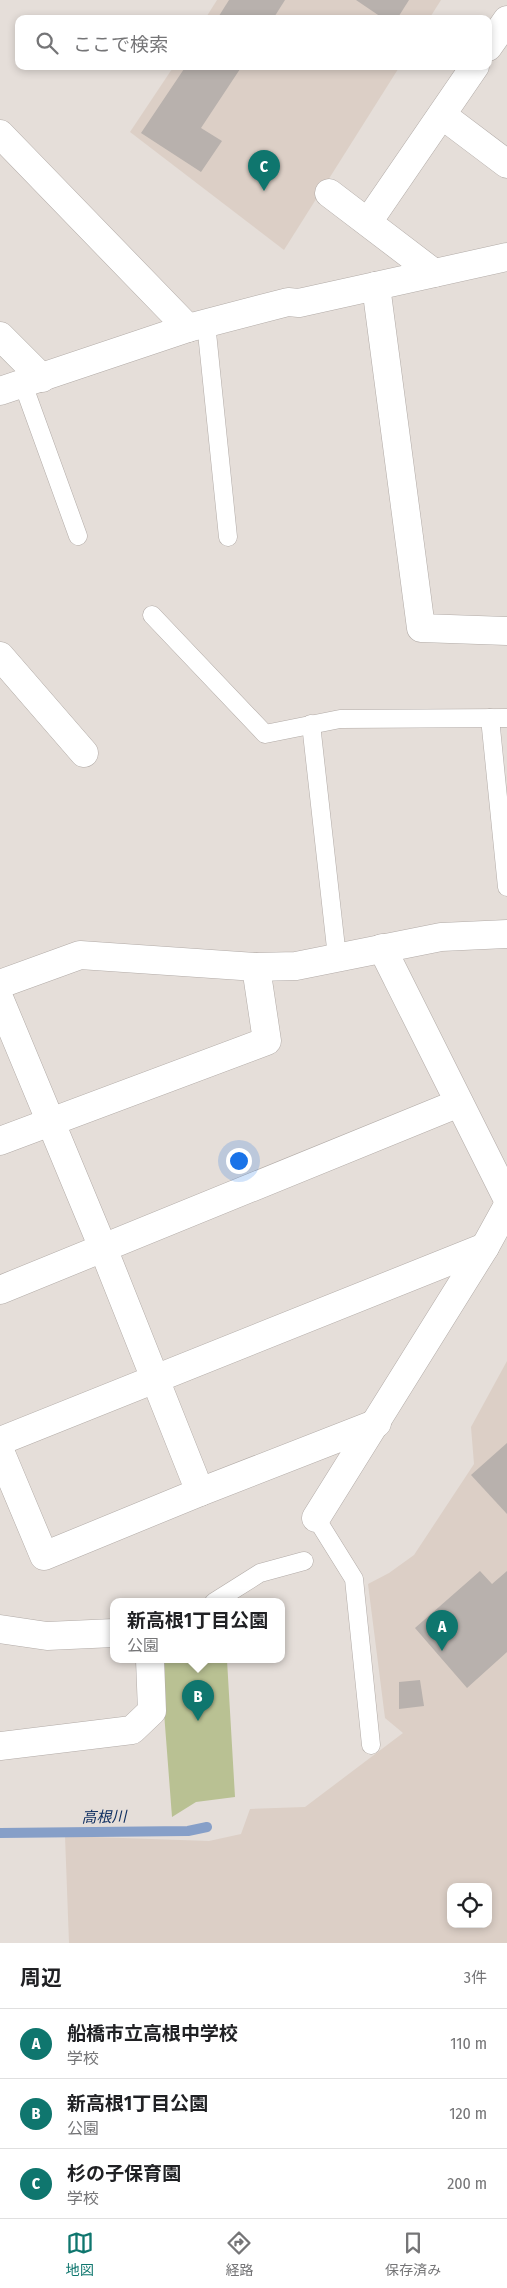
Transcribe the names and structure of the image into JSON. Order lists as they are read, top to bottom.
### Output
{
  "water": ["高根川"],
  "page": {
    "search": "ここで検索",
    "pins": ["C", "A", "B"],
    "popup": ["新高根1丁目公園", "公園"],
    "heading": ["周辺", "3件"],
    "list": [
      {
        "mark": "A",
        "name": "船橋市立高根中学校",
        "note": "学校",
        "value": "110 m"
      },
      {
        "mark": "B",
        "name": "新高根1丁目公園",
        "note": "公園",
        "value": "120 m"
      },
      {
        "mark": "C",
        "name": "杉の子保育園",
        "note": "学校",
        "value": "200 m"
      }
    ],
    "nav": ["地図", "経路", "保存済み"]
  }
}
